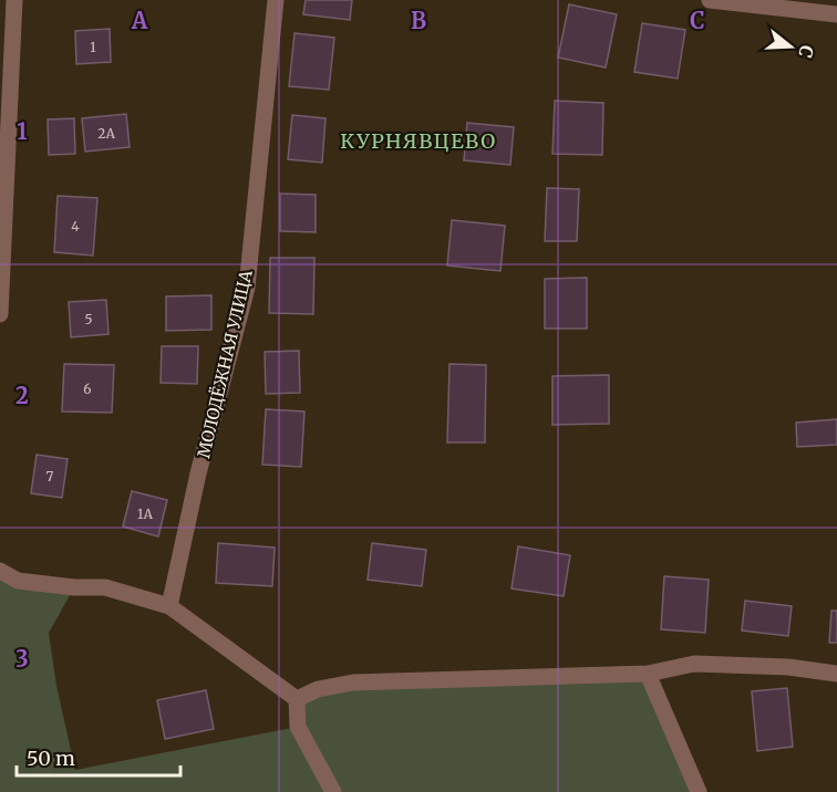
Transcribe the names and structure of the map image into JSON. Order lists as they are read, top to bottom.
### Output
{
  "streets": {
    "street": ["МОЛОДЁЖНАЯ УЛИЦА"]
  },
  "districts": ["КУРНЯВЦЕВО"],
  "house_numbers": [
    "1",
    "2А",
    "4",
    "5",
    "6",
    "7",
    "1А"
  ],
  "scale_bar": "50 m",
  "north": "right",
  "grid": {
    "columns": ["A", "B", "C"],
    "rows": ["1", "2", "3"]
  }
}
